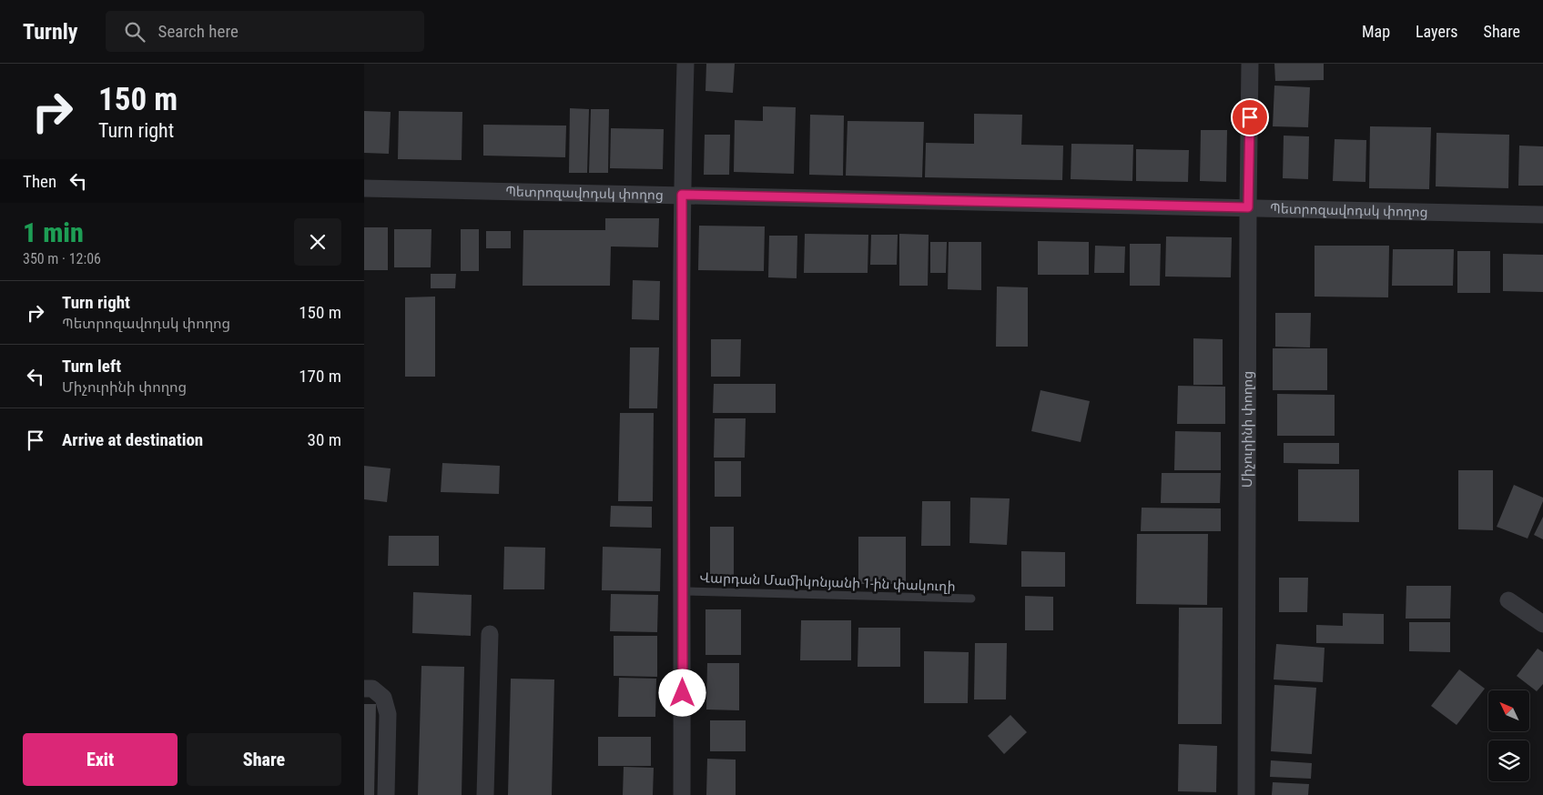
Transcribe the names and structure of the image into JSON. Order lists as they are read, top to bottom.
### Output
{
  "streets": {
    "street": ["Պետրոզավոդսկ փողոց", "Միչուրինի փողոց"],
    "lane": ["Վարդան Մամիկոնյանի 1-ին փակուղի"]
  },
  "crossings": [
    ["Պետրոզավոդսկ փողոց", "Միչուրինի փողոց"]
  ],
  "north": "top left",
  "page": {
    "header": "Turnly",
    "search": "Search here",
    "nav": ["Map", "Layers", "Share"],
    "turn": ["150 m", "Turn right"],
    "then": "Then",
    "heading": ["1 min", "350 m · 12:06"],
    "list": [
      {
        "name": "Turn right",
        "note": "Պետրոզավոդսկ փողոց",
        "value": "150 m"
      },
      {
        "name": "Turn left",
        "note": "Միչուրինի փողոց",
        "value": "170 m"
      },
      {
        "name": "Arrive at destination",
        "value": "30 m"
      }
    ],
    "buttons": ["Exit", "Share"]
  }
}
